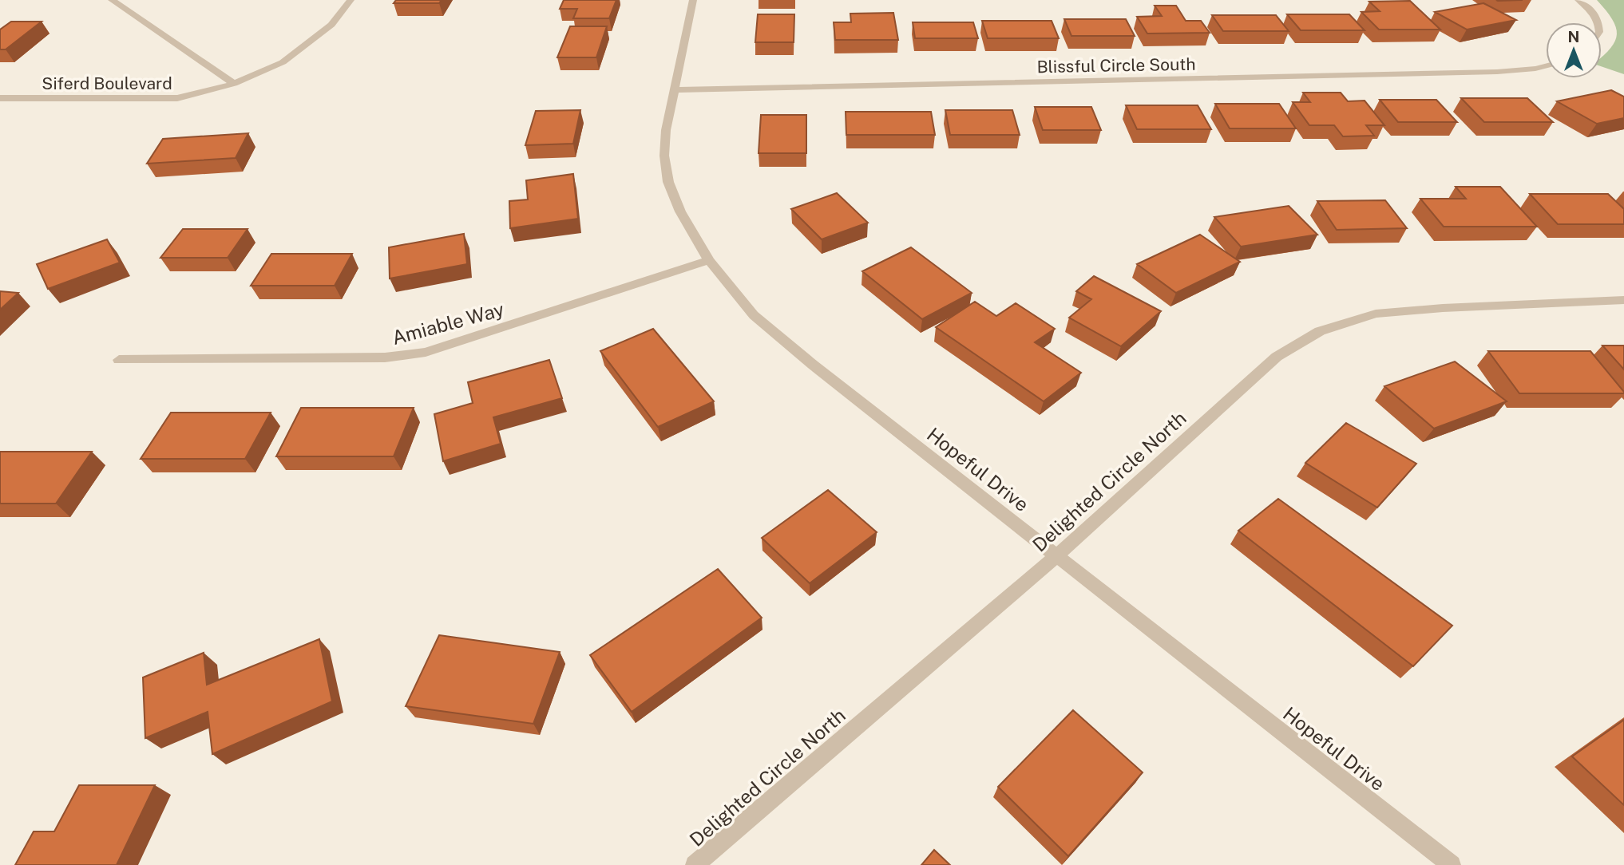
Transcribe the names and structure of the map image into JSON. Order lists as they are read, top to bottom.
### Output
{
  "streets": {
    "street": [
      "Blissful Circle South",
      "Siferd Boulevard",
      "Amiable Way",
      "Hopeful Drive",
      "Delighted Circle North"
    ]
  },
  "crossings": [
    ["Blissful Circle South", "Hopeful Drive"],
    ["Amiable Way", "Hopeful Drive"],
    ["Hopeful Drive", "Delighted Circle North"]
  ],
  "north": "top"
}
